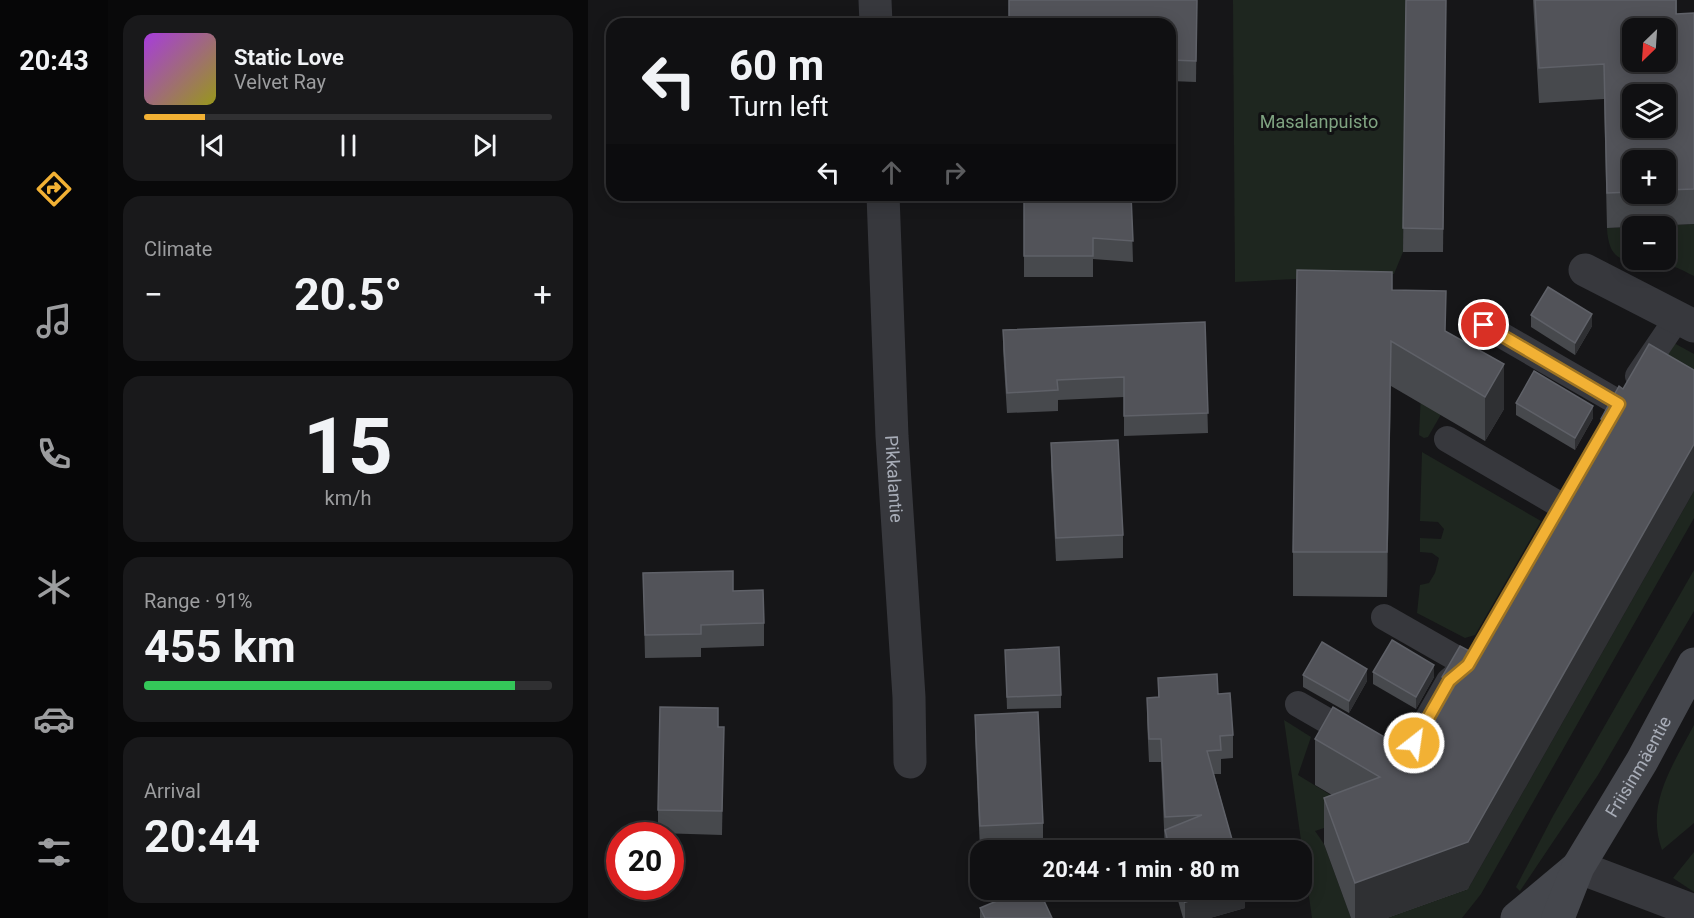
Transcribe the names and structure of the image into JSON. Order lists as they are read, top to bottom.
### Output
{
  "streets": {
    "main road": ["Friisinmäentie"],
    "street": ["Pikkalantie"]
  },
  "parks": ["Masalanpuisto"],
  "north": "bottom left",
  "page": {
    "tabs": "20:43",
    "map_buttons": ["+", "−"],
    "turn": ["60 m", "Turn left"],
    "song": ["Static Love", "Velvet Ray"],
    "tile": [
      "Climate",
      ["15", "km/h"],
      ["Range · 91%", "455 km"],
      ["Arrival", "20:44"]
    ],
    "heat": ["−", "20.5°", "+"],
    "limit": "20",
    "trip": "20:44 · 1 min · 80 m"
  }
}
